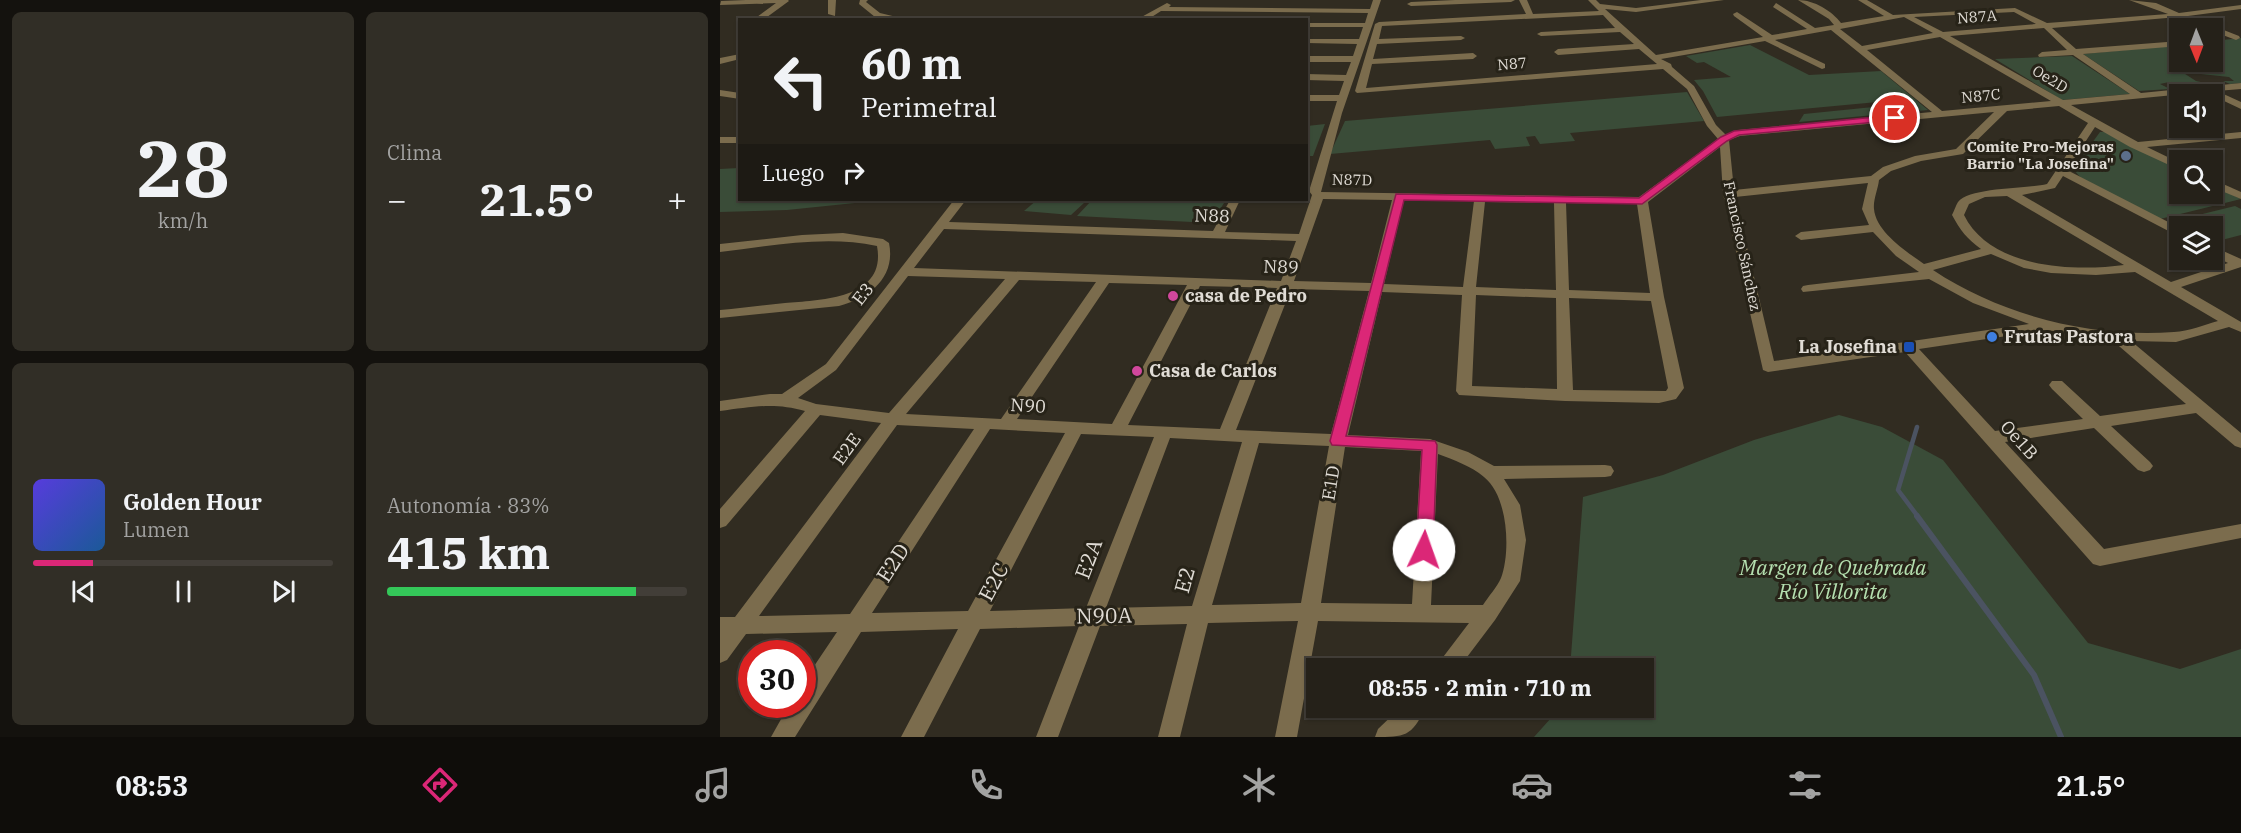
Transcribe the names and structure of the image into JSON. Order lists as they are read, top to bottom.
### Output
{
  "streets": {
    "street": [
      "N87A",
      "N87",
      "Oe2D",
      "N87C",
      "N87D",
      "N88",
      "Francisco Sánchez",
      "N89",
      "E3",
      "N90",
      "Oe1B",
      "E2E",
      "E1D",
      "E2A",
      "E2D",
      "E2",
      "E2C",
      "N90A"
    ]
  },
  "crossings": [
    ["N87A", "Oe2D"],
    ["Oe2D", "N87C"],
    ["N87C", "Francisco Sánchez"],
    ["N87D", "E1D"],
    ["N88", "E3"],
    ["Francisco Sánchez", "Oe1B"],
    ["N89", "E3"],
    ["N89", "E2E"],
    ["N89", "E1D"],
    ["E3", "N90"],
    ["N90", "E2E"],
    ["N90", "E1D"],
    ["N90", "E2A"],
    ["N90", "E2D"],
    ["N90", "E2"],
    ["N90", "E2C"],
    ["E2E", "N90A"],
    ["E1D", "N90A"],
    ["E2A", "N90A"],
    ["E2D", "N90A"],
    ["E2", "N90A"],
    ["E2C", "N90A"]
  ],
  "parks": ["Margen de Quebrada Río Villorita"],
  "places": {
    "other": [
      "Comite Pro-Mejoras Barrio \"La Josefina\"",
      "casa de Pedro",
      "Frutas Pastora",
      "Casa de Carlos"
    ],
    "transit": ["La Josefina"]
  },
  "north": "bottom",
  "page": {
    "tile": [
      ["28", "km/h"],
      "Clima",
      ["Autonomía · 83%", "415 km"]
    ],
    "turn": ["60 m", "Perimetral"],
    "then": "Luego",
    "heat": ["−", "21.5°", "+"],
    "song": ["Golden Hour", "Lumen"],
    "limit": "30",
    "trip": "08:55 · 2 min · 710 m",
    "tabs": ["08:53", "21.5°"]
  }
}
